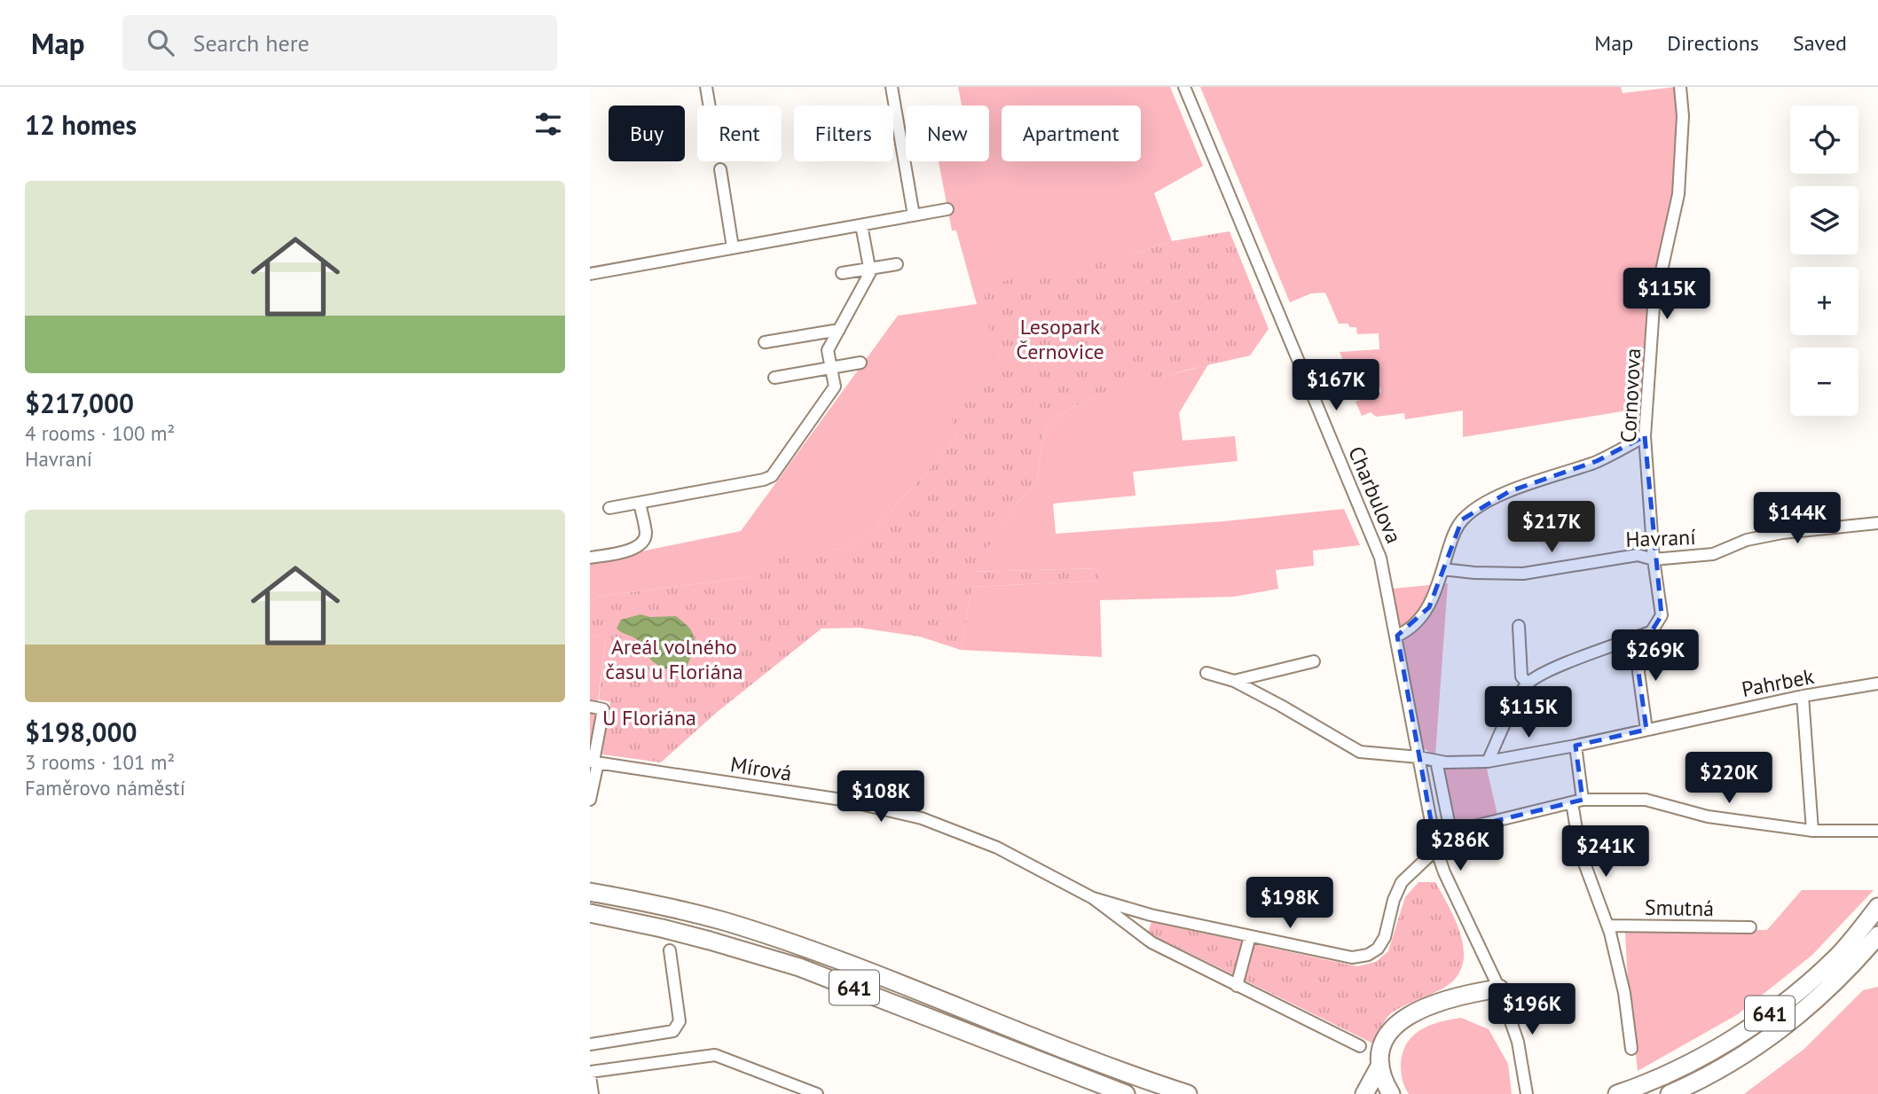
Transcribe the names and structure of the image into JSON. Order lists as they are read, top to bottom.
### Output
{
  "streets": {
    "highway": ["641"],
    "street": [
      "Cornovova",
      "Charbulova",
      "Havraní",
      "Pahrbek",
      "Mírová",
      "Smutná"
    ]
  },
  "crossings": [
    ["Cornovova", "Havraní"],
    ["Charbulova", "Pahrbek"]
  ],
  "parks": ["Lesopark Černovice", "Areál volného času u Floriána", "U Floriána"],
  "page": {
    "header": "Map",
    "search": "Search here",
    "nav": ["Map", "Directions", "Saved"],
    "heading": "12 homes",
    "map_buttons": ["+", "−"],
    "chip": [
      "Buy",
      "Rent",
      "Filters",
      "New",
      "Apartment"
    ],
    "list": [
      {
        "name": "$217,000",
        "note": "4 rooms · 100 m² · Havraní"
      },
      {
        "name": "$198,000",
        "note": "3 rooms · 101 m² · Faměrovo náměstí"
      }
    ],
    "price": [
      "$115K",
      "$167K",
      "$144K",
      "$217K",
      "$269K",
      "$115K",
      "$220K",
      "$108K",
      "$286K",
      "$241K",
      "$198K",
      "$196K"
    ]
  }
}
